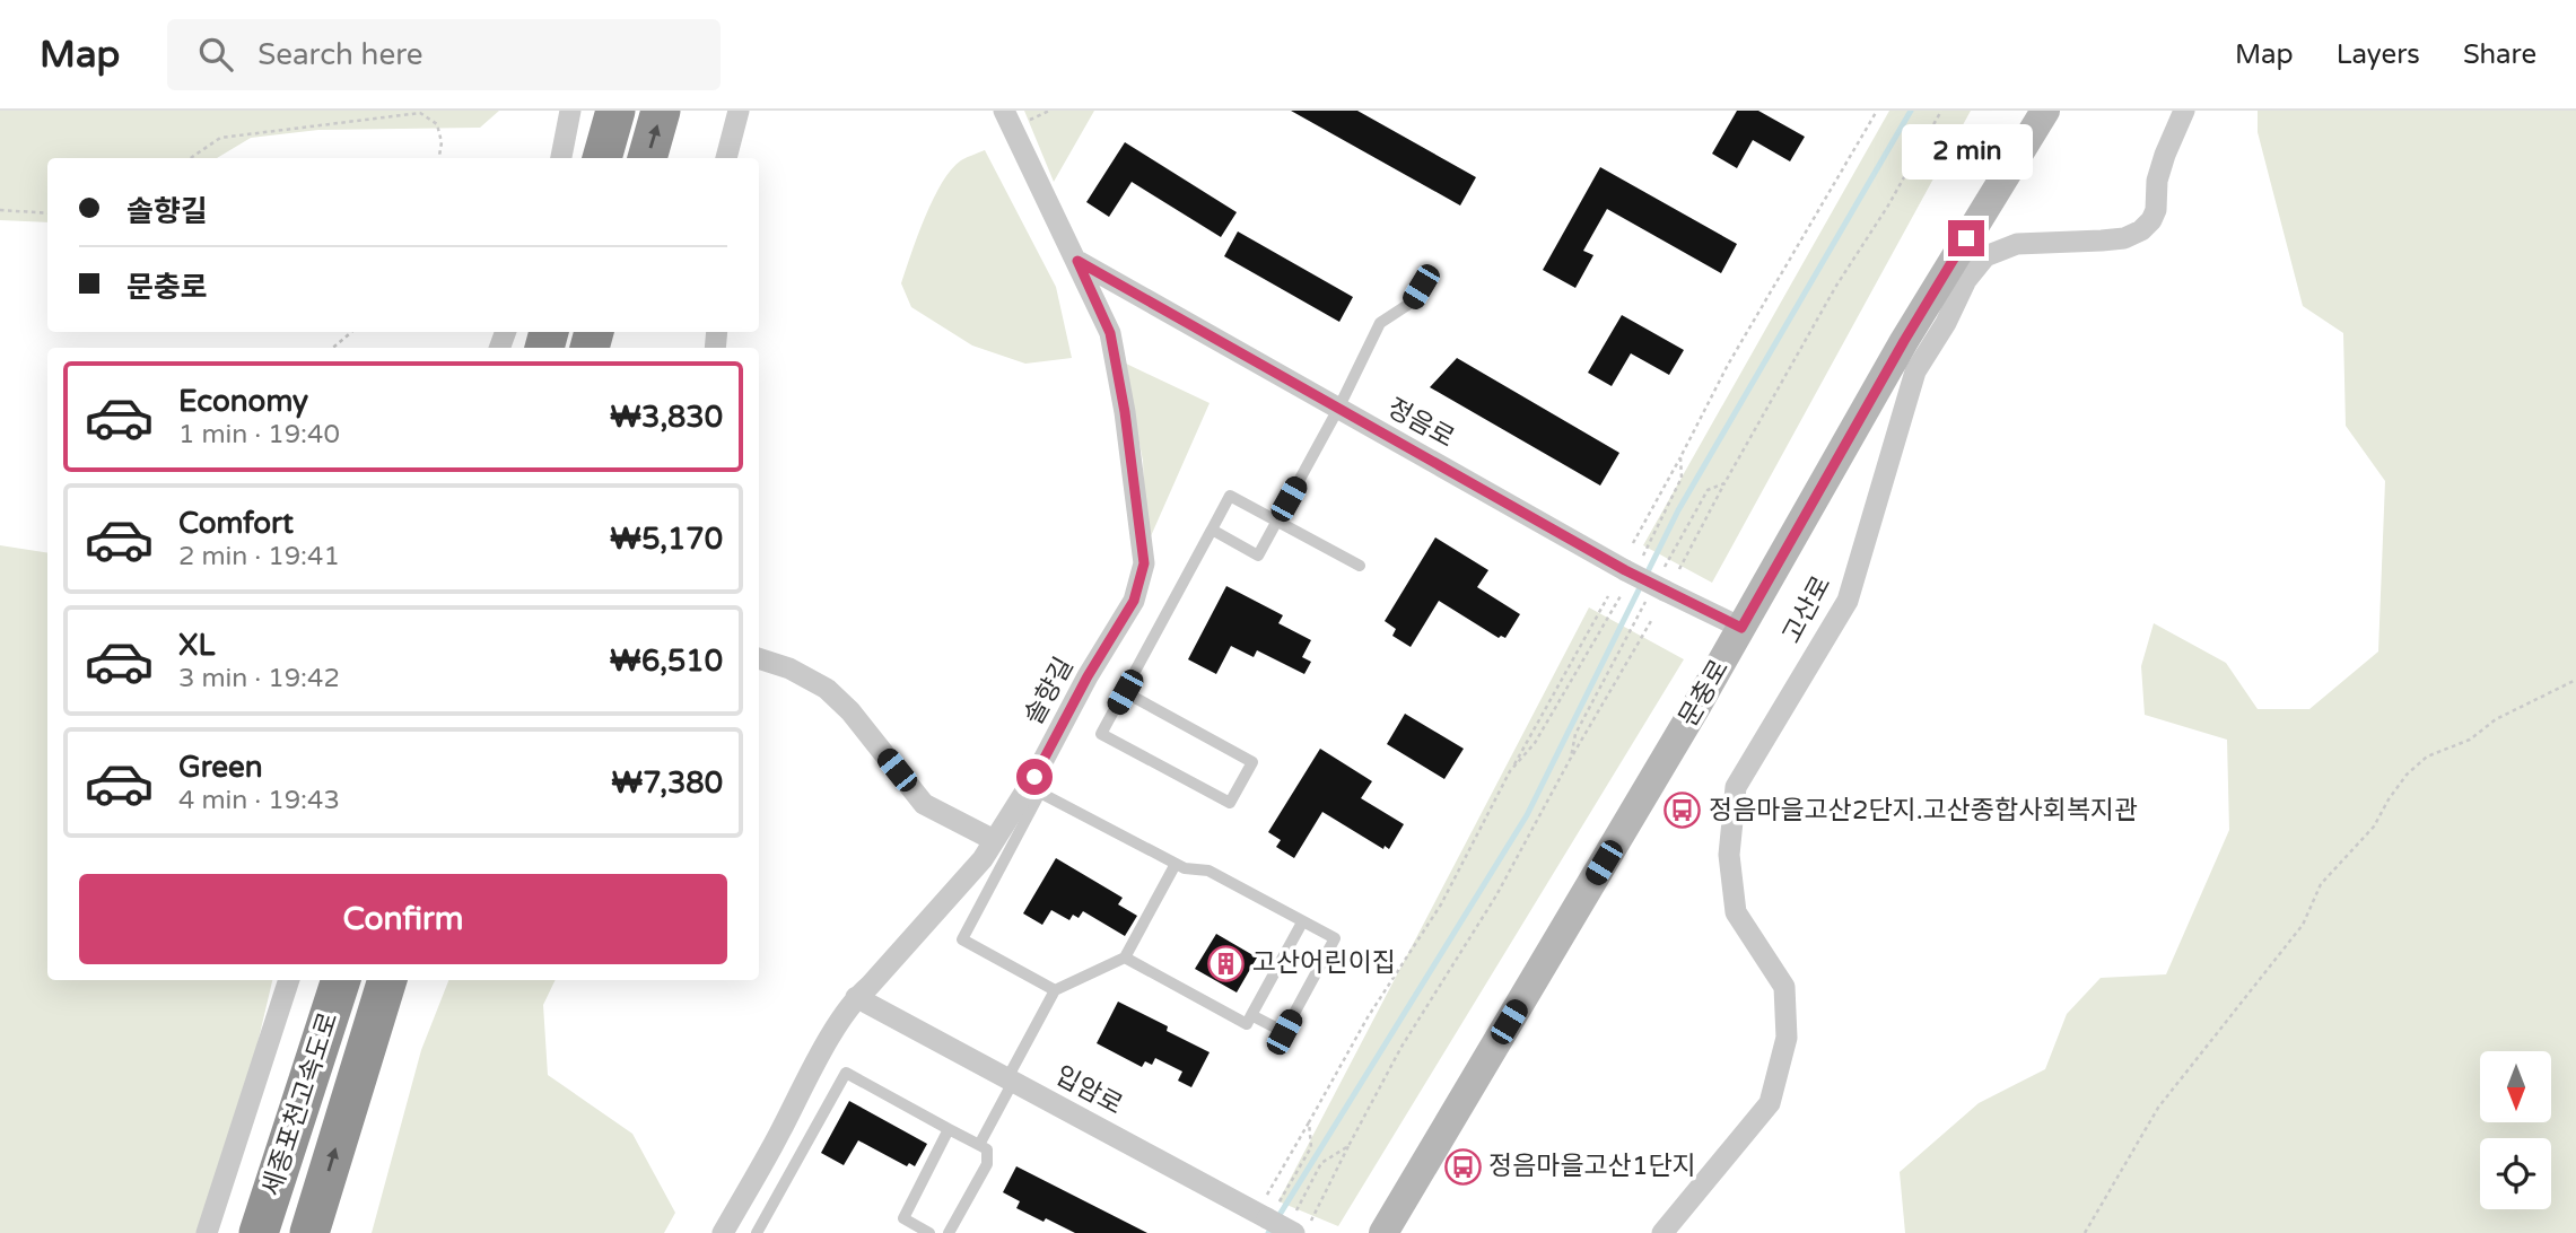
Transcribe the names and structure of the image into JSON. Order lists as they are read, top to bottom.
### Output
{
  "streets": {
    "highway": ["세종포천고속도로"],
    "street": [
      "정음로",
      "고산로",
      "솔향길",
      "문충로",
      "입암로"
    ]
  },
  "crossings": [
    ["정음로", "솔향길"],
    ["정음로", "문충로"],
    ["솔향길", "입암로"]
  ],
  "places": {
    "bus stop": ["정음마을고산2단지.고산종합사회복지관", "정음마을고산1단지"],
    "building": ["고산어린이집"]
  },
  "north": "bottom",
  "page": {
    "header": "Map",
    "search": "Search here",
    "nav": ["Map", "Layers", "Share"],
    "bubble": "2 min",
    "banner": ["솔향길", "문충로"],
    "list": [
      {
        "name": "Economy",
        "note": "1 min · 19:40",
        "value": "₩3,830"
      },
      {
        "name": "Comfort",
        "note": "2 min · 19:41",
        "value": "₩5,170"
      },
      {
        "name": "XL",
        "note": "3 min · 19:42",
        "value": "₩6,510"
      },
      {
        "name": "Green",
        "note": "4 min · 19:43",
        "value": "₩7,380"
      }
    ],
    "buttons": "Confirm"
  }
}
